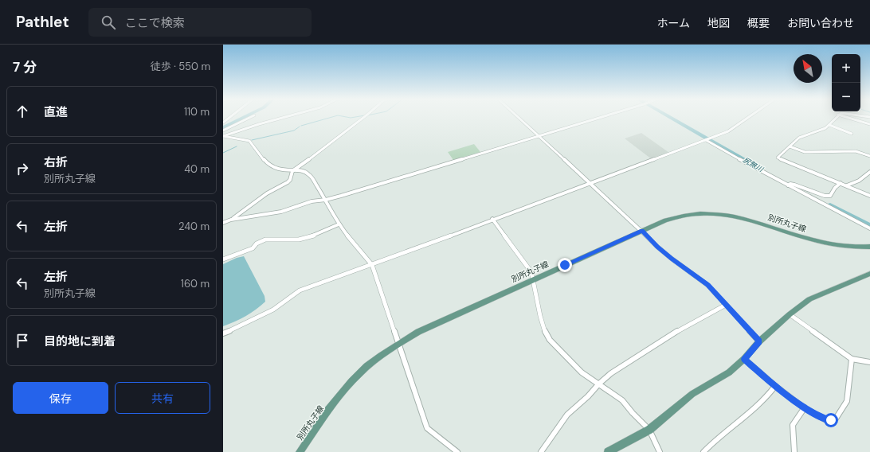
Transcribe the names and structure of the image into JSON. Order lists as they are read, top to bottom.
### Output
{
  "streets": {
    "main road": ["別所丸子線"]
  },
  "water": ["尻無川"],
  "north": "top left",
  "page": {
    "header": "Pathlet",
    "search": "ここで検索",
    "nav": [
      "ホーム",
      "地図",
      "概要",
      "お問い合わせ"
    ],
    "heading": ["7 分", "徒歩 · 550 m"],
    "map_buttons": ["+", "−"],
    "list": [
      ["直進", "110 m"],
      ["右折", "別所丸子線", "40 m"],
      ["左折", "240 m"],
      ["左折", "別所丸子線", "160 m"],
      "目的地に到着"
    ],
    "buttons": ["保存", "共有"]
  }
}
